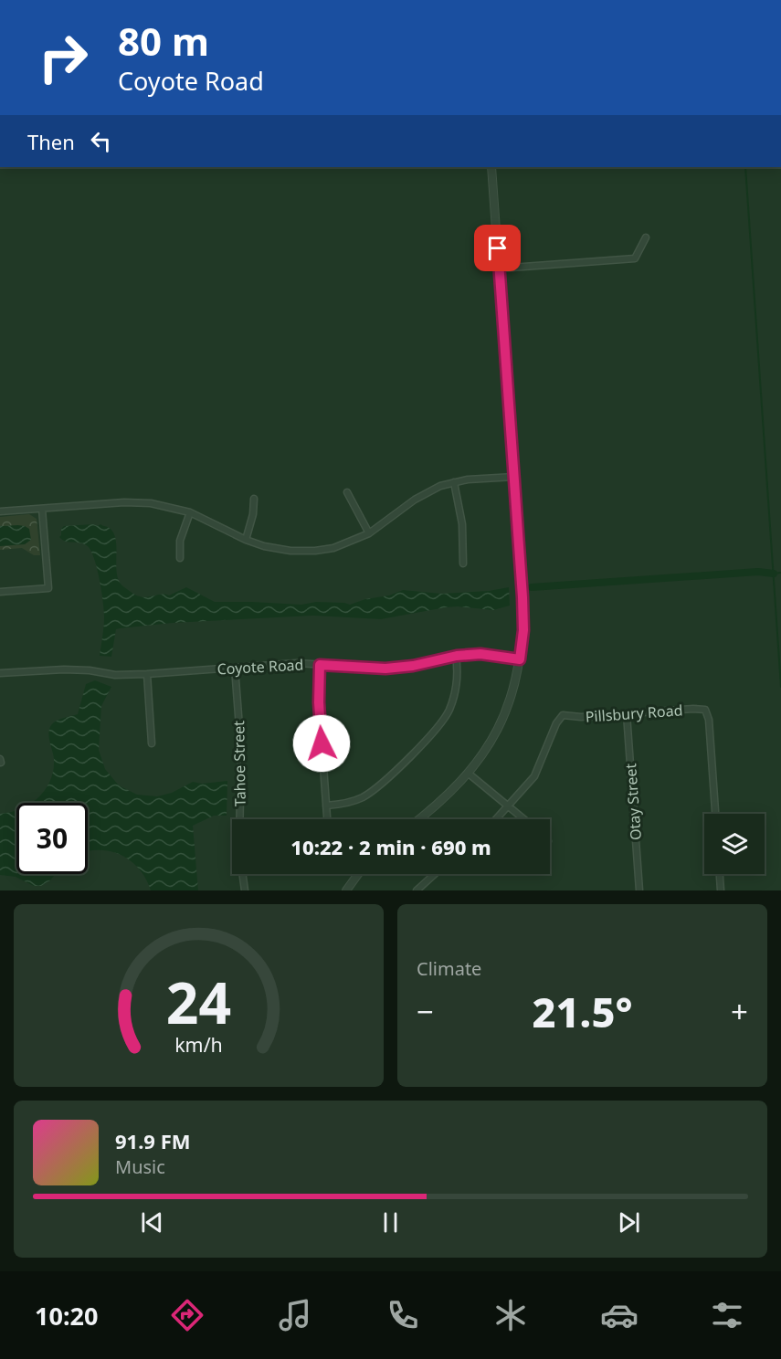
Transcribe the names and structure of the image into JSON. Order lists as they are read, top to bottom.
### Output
{
  "streets": {
    "street": [
      "Coyote Road",
      "Pillsbury Road",
      "Tahoe Street",
      "Otay Street"
    ]
  },
  "crossings": [
    ["Coyote Road", "Tahoe Street"],
    ["Pillsbury Road", "Otay Street"]
  ],
  "page": {
    "turn": ["80 m", "Coyote Road"],
    "then": "Then",
    "limit": "30",
    "trip": "10:22 · 2 min · 690 m",
    "tile": "Climate",
    "heat": ["−", "21.5°", "+"],
    "song": ["91.9 FM", "Music"],
    "tabs": "10:20",
    "gauge": ["24", "km/h"]
  }
}
